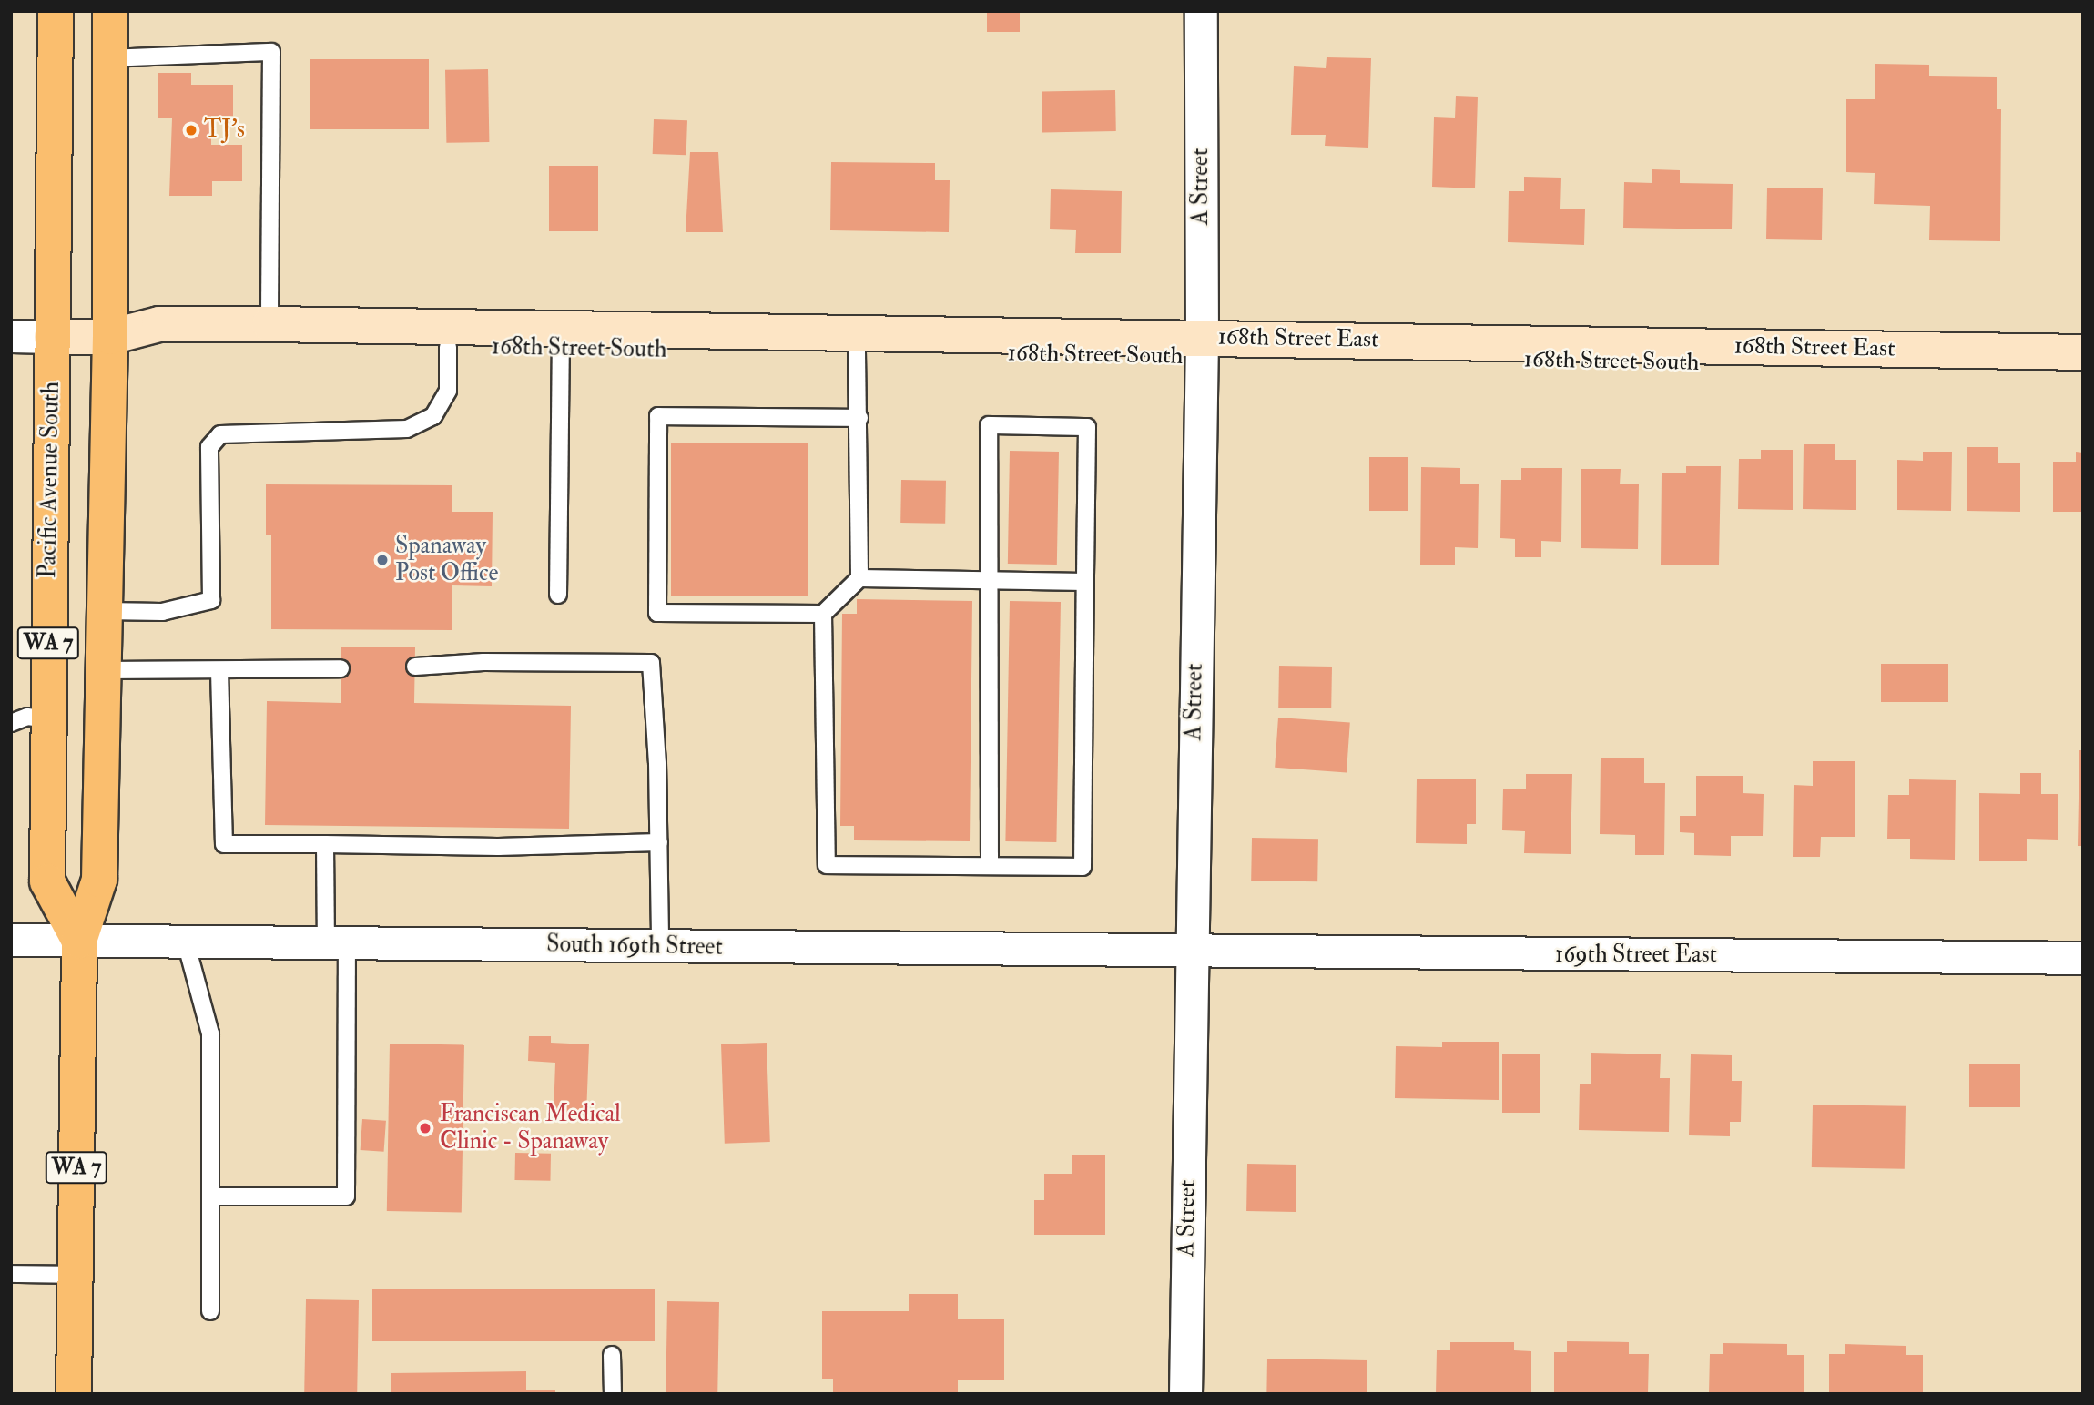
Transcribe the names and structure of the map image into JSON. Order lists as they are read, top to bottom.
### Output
{
  "streets": {
    "main road": ["Pacific Avenue South", "WA 7"],
    "street": [
      "A Street",
      "168th Street East",
      "168th Street South",
      "South 169th Street",
      "169th Street East"
    ]
  },
  "crossings": [
    ["A Street", "168th Street East"],
    ["A Street", "168th Street South"],
    ["A Street", "South 169th Street"],
    ["A Street", "169th Street East"],
    ["168th Street East", "168th Street South"],
    ["168th Street South", "Pacific Avenue South"],
    ["Pacific Avenue South", "South 169th Street"],
    ["South 169th Street", "169th Street East"]
  ],
  "places": ["TJ's", "Spanaway Post Office", "Franciscan Medical Clinic - Spanaway"]
}
